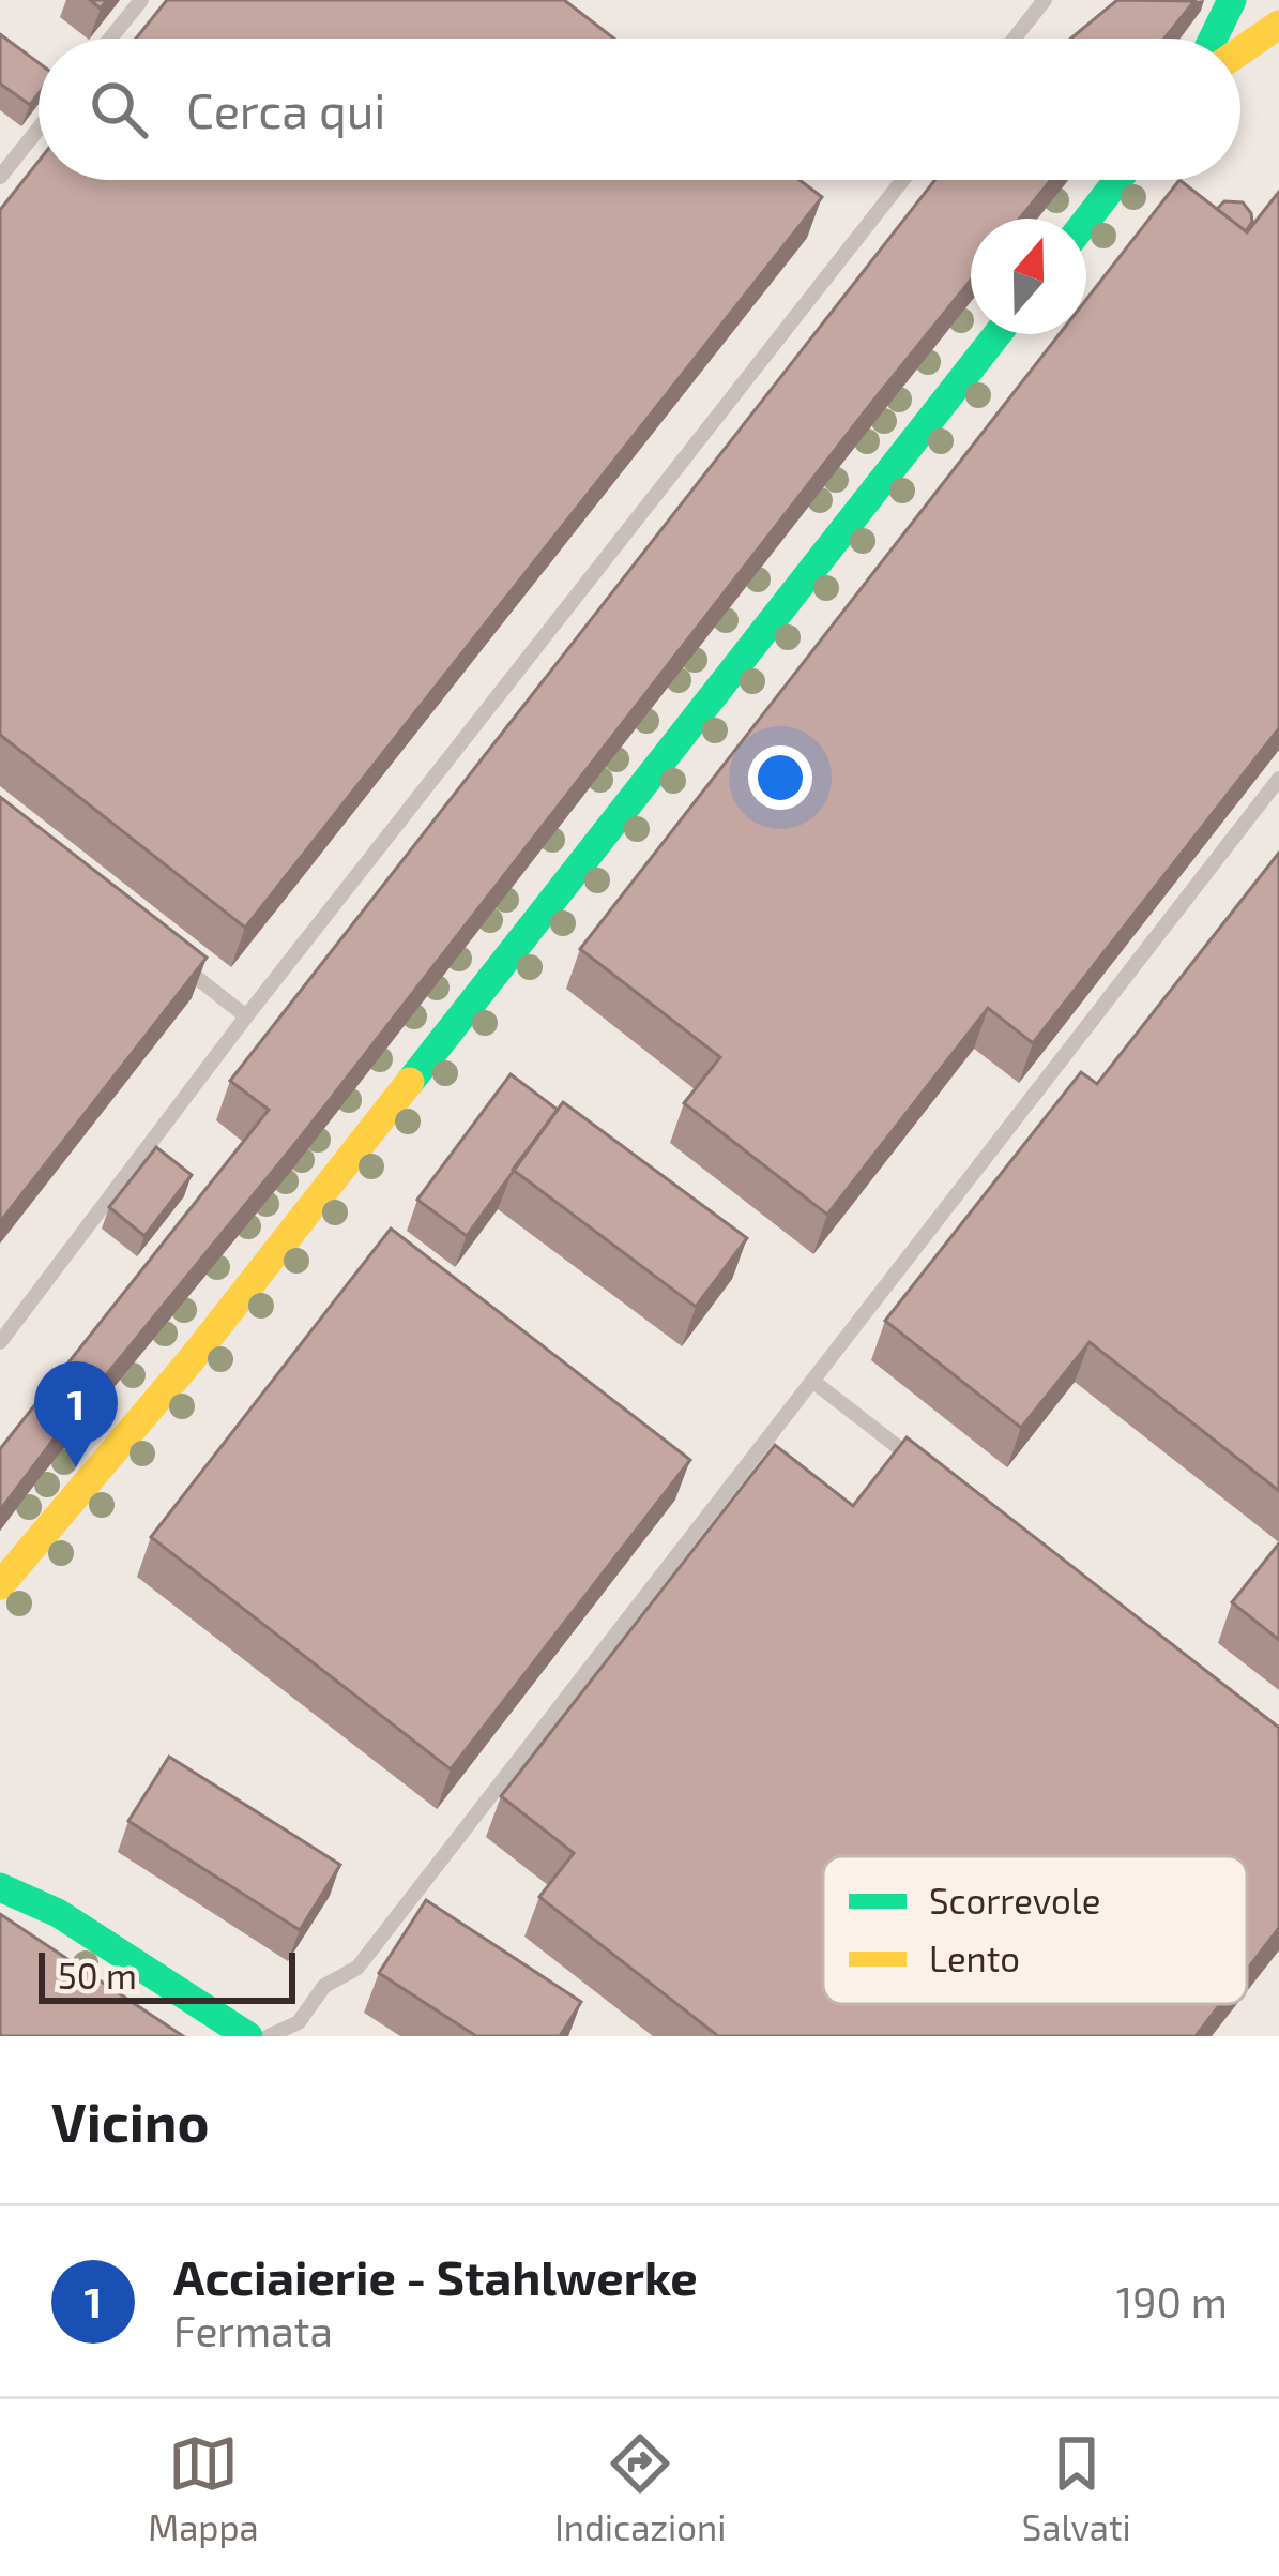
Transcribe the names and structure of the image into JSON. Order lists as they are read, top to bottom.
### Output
{
  "legend": ["Scorrevole", "Lento"],
  "scale_bar": "50 m",
  "north": "top",
  "page": {
    "search": "Cerca qui",
    "pins": "1",
    "scale": "50 m",
    "heading": "Vicino",
    "list": [
      {
        "mark": "1",
        "name": "Acciaierie - Stahlwerke",
        "note": "Fermata",
        "value": "190 m"
      }
    ],
    "nav": ["Mappa", "Indicazioni", "Salvati"]
  }
}
